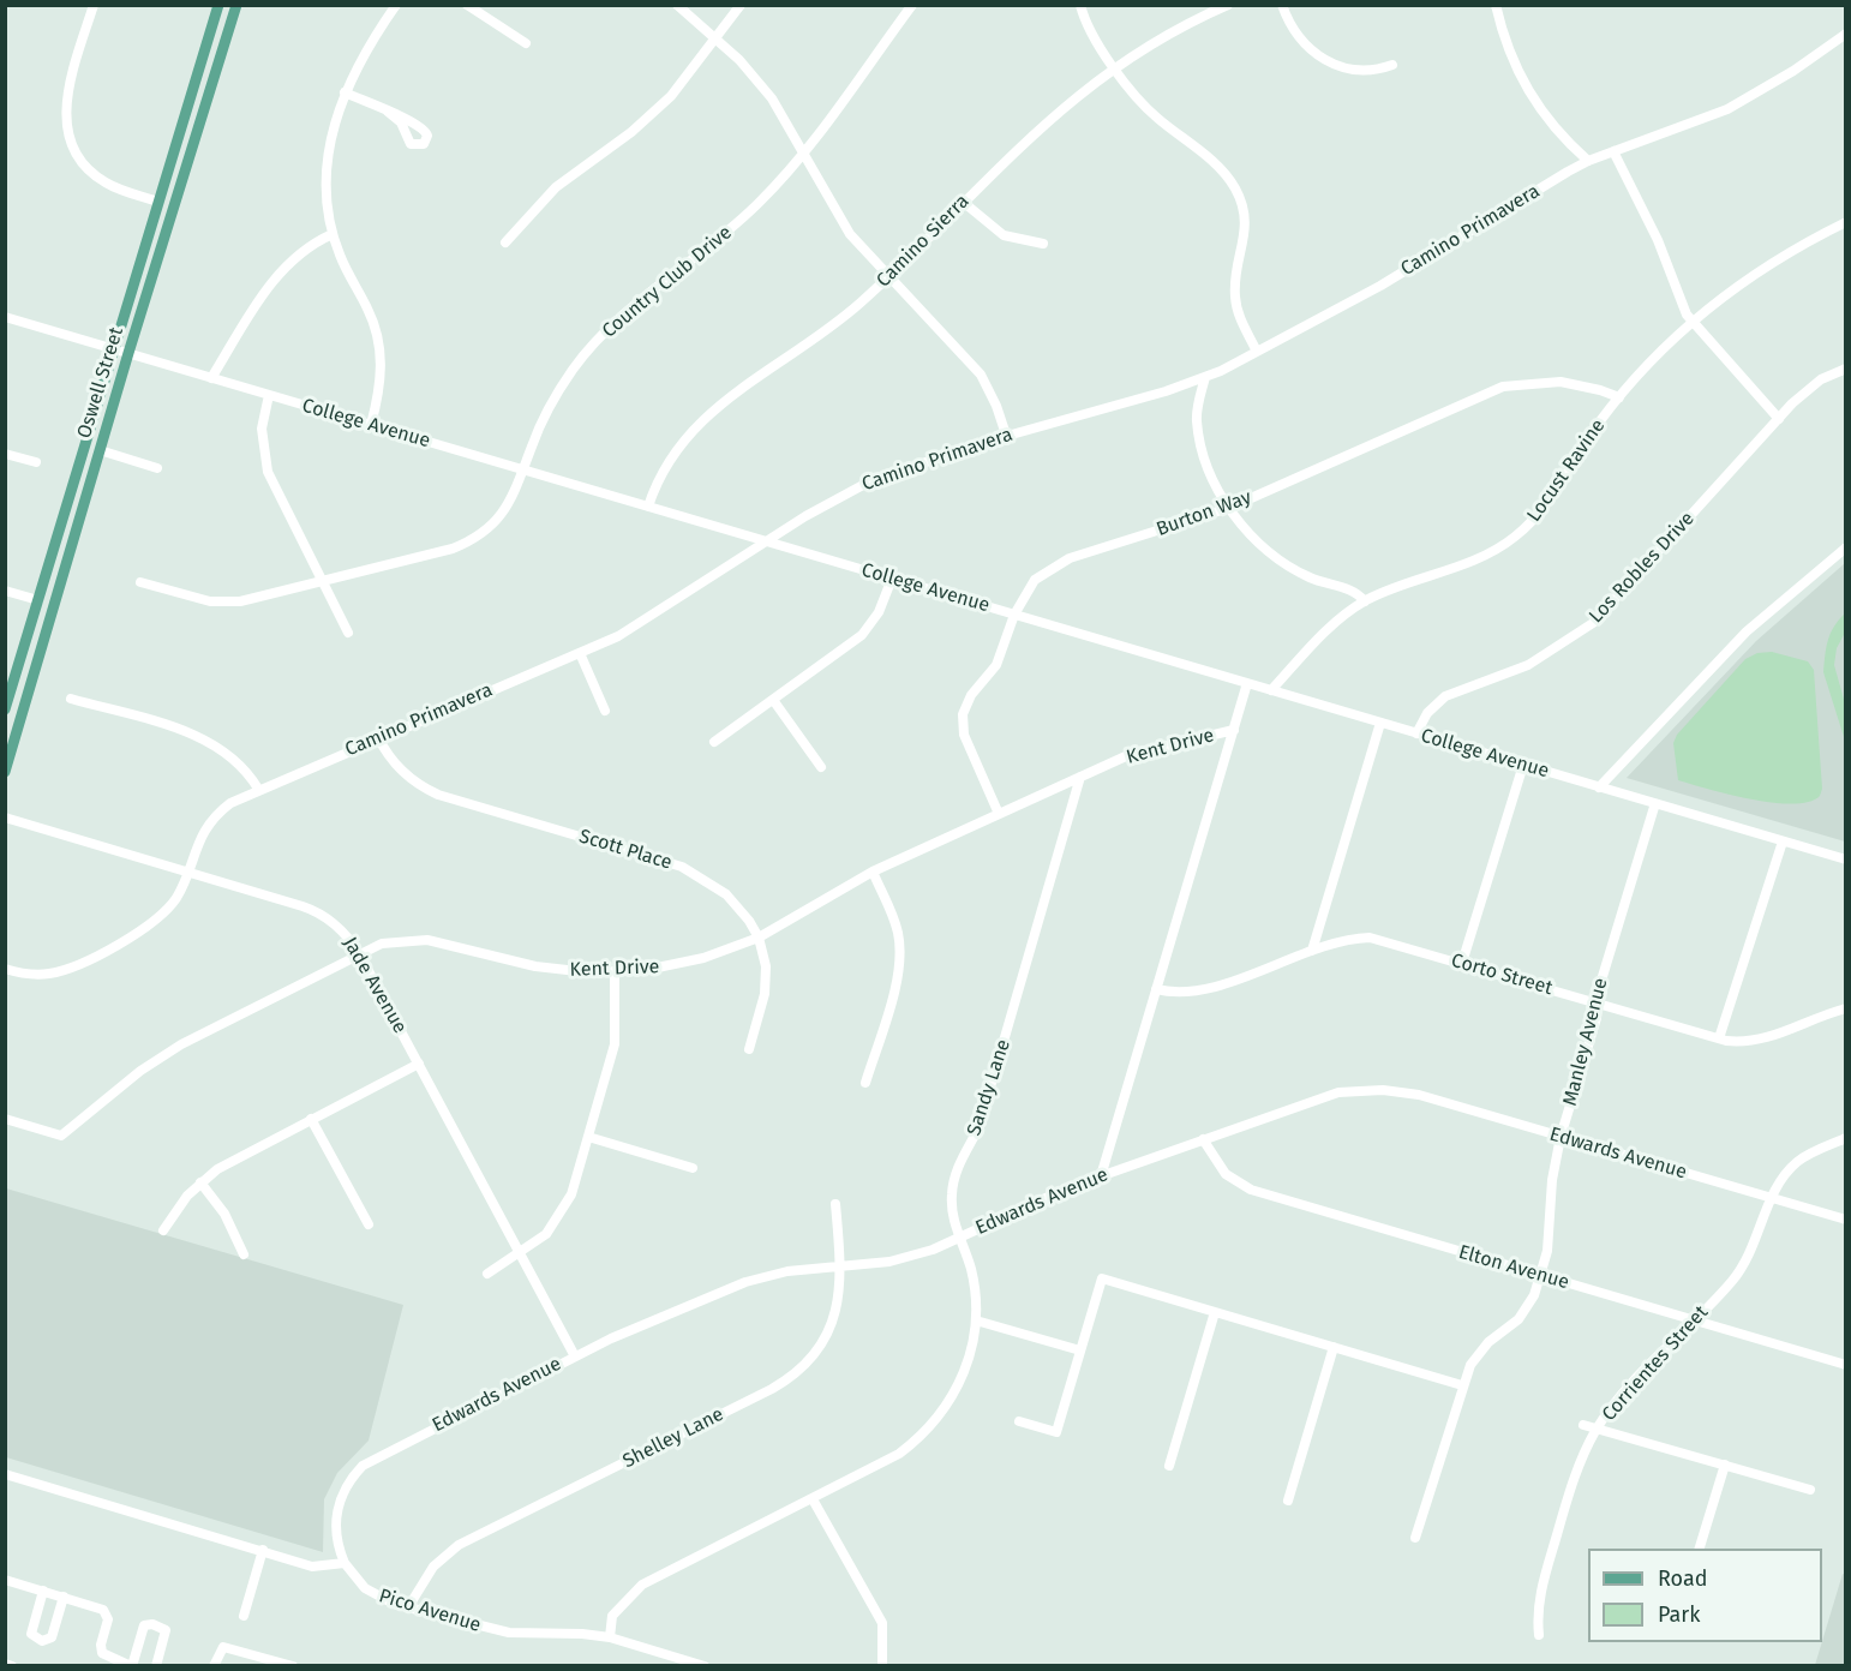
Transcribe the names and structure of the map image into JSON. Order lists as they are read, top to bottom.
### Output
{
  "streets": {
    "main road": ["Oswell Street"],
    "street": [
      "Camino Primavera",
      "Camino Sierra",
      "Country Club Drive",
      "College Avenue",
      "Locust Ravine",
      "Burton Way",
      "Los Robles Drive",
      "Kent Drive",
      "Scott Place",
      "Corto Street",
      "Jade Avenue",
      "Manley Avenue",
      "Sandy Lane",
      "Edwards Avenue",
      "Elton Avenue",
      "Corrientes Street",
      "Shelley Lane",
      "Pico Avenue"
    ]
  },
  "crossings": [
    ["Camino Primavera", "College Avenue"],
    ["Camino Primavera", "Scott Place"],
    ["Camino Primavera", "Jade Avenue"],
    ["Camino Sierra", "College Avenue"],
    ["Country Club Drive", "College Avenue"],
    ["Oswell Street", "College Avenue"],
    ["College Avenue", "Locust Ravine"],
    ["College Avenue", "Burton Way"],
    ["College Avenue", "Los Robles Drive"],
    ["College Avenue", "Manley Avenue"],
    ["Locust Ravine", "Burton Way"],
    ["Burton Way", "Kent Drive"],
    ["Kent Drive", "Scott Place"],
    ["Kent Drive", "Jade Avenue"],
    ["Kent Drive", "Sandy Lane"],
    ["Corto Street", "Manley Avenue"],
    ["Jade Avenue", "Edwards Avenue"],
    ["Manley Avenue", "Edwards Avenue"],
    ["Manley Avenue", "Elton Avenue"],
    ["Sandy Lane", "Edwards Avenue"],
    ["Sandy Lane", "Pico Avenue"],
    ["Edwards Avenue", "Elton Avenue"],
    ["Edwards Avenue", "Corrientes Street"],
    ["Edwards Avenue", "Shelley Lane"],
    ["Edwards Avenue", "Pico Avenue"],
    ["Elton Avenue", "Corrientes Street"],
    ["Shelley Lane", "Pico Avenue"]
  ],
  "legend": ["Road", "Park"]
}
